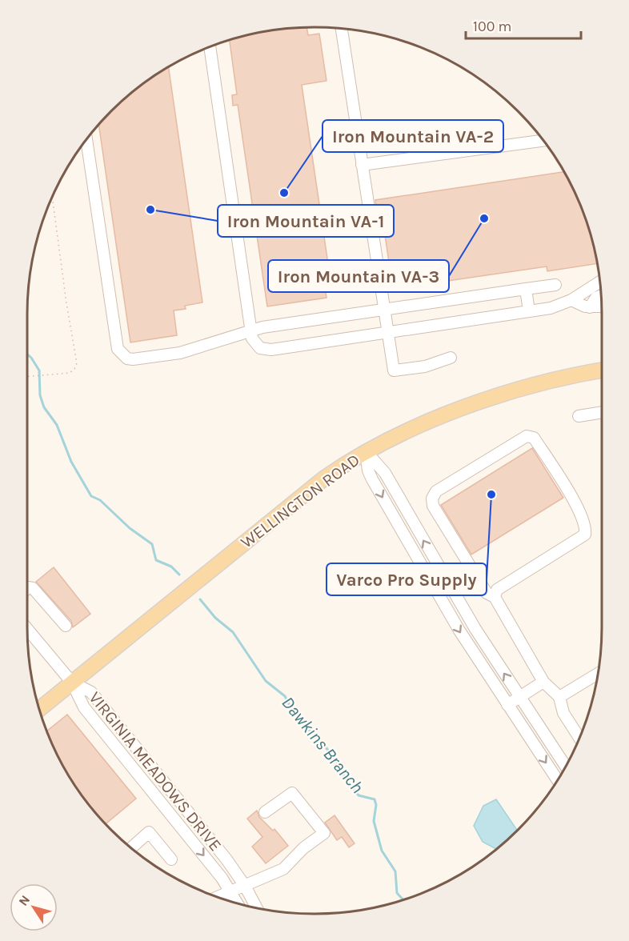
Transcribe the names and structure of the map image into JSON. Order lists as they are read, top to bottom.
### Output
{
  "streets": {
    "main road": ["WELLINGTON ROAD"],
    "street": ["VIRGINIA MEADOWS DRIVE"]
  },
  "crossings": [
    ["WELLINGTON ROAD", "VIRGINIA MEADOWS DRIVE"]
  ],
  "water": ["Dawkins Branch"],
  "places": [
    "Iron Mountain VA-2",
    "Iron Mountain VA-1",
    "Iron Mountain VA-3",
    "Varco Pro Supply"
  ],
  "scale_bar": "100 m",
  "north": "top left"
}
